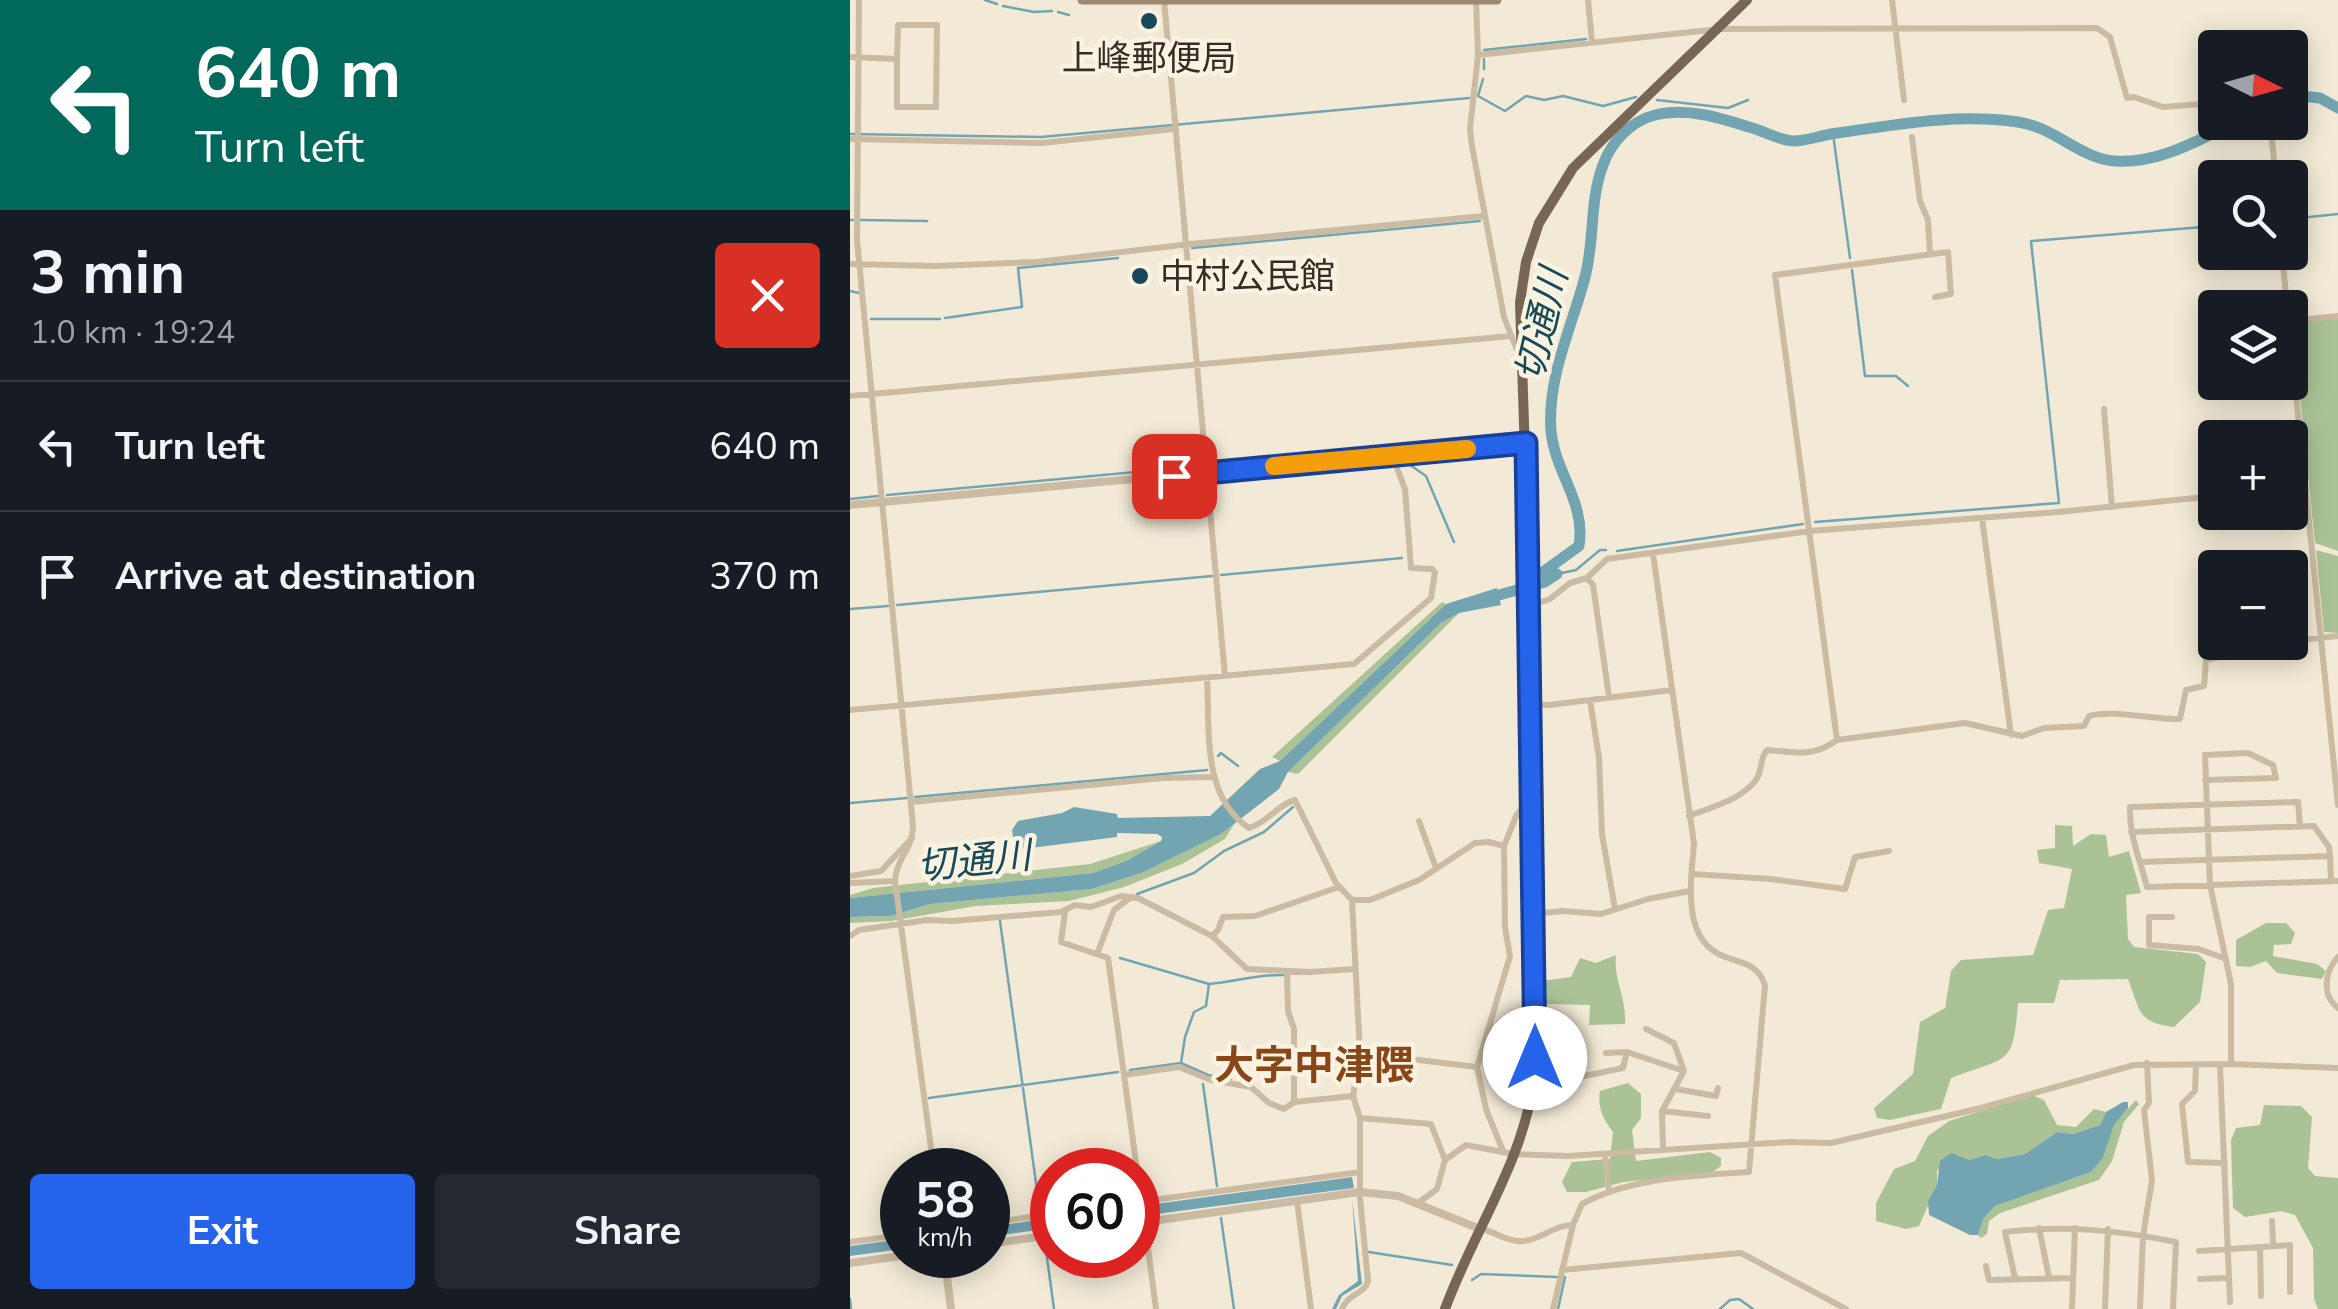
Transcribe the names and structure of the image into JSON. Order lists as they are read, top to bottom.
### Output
{
  "districts": ["大字中津隈"],
  "water": ["切通川"],
  "places": ["上峰郵便局", "中村公民館"],
  "north": "right",
  "page": {
    "turn": ["640 m", "Turn left"],
    "map_buttons": ["+", "−"],
    "heading": ["3 min", "1.0 km · 19:24"],
    "list": [
      {
        "name": "Turn left",
        "value": "640 m"
      },
      {
        "name": "Arrive at destination",
        "value": "370 m"
      }
    ],
    "speed": "58 km/h",
    "limit": "60",
    "buttons": ["Exit", "Share"]
  }
}
